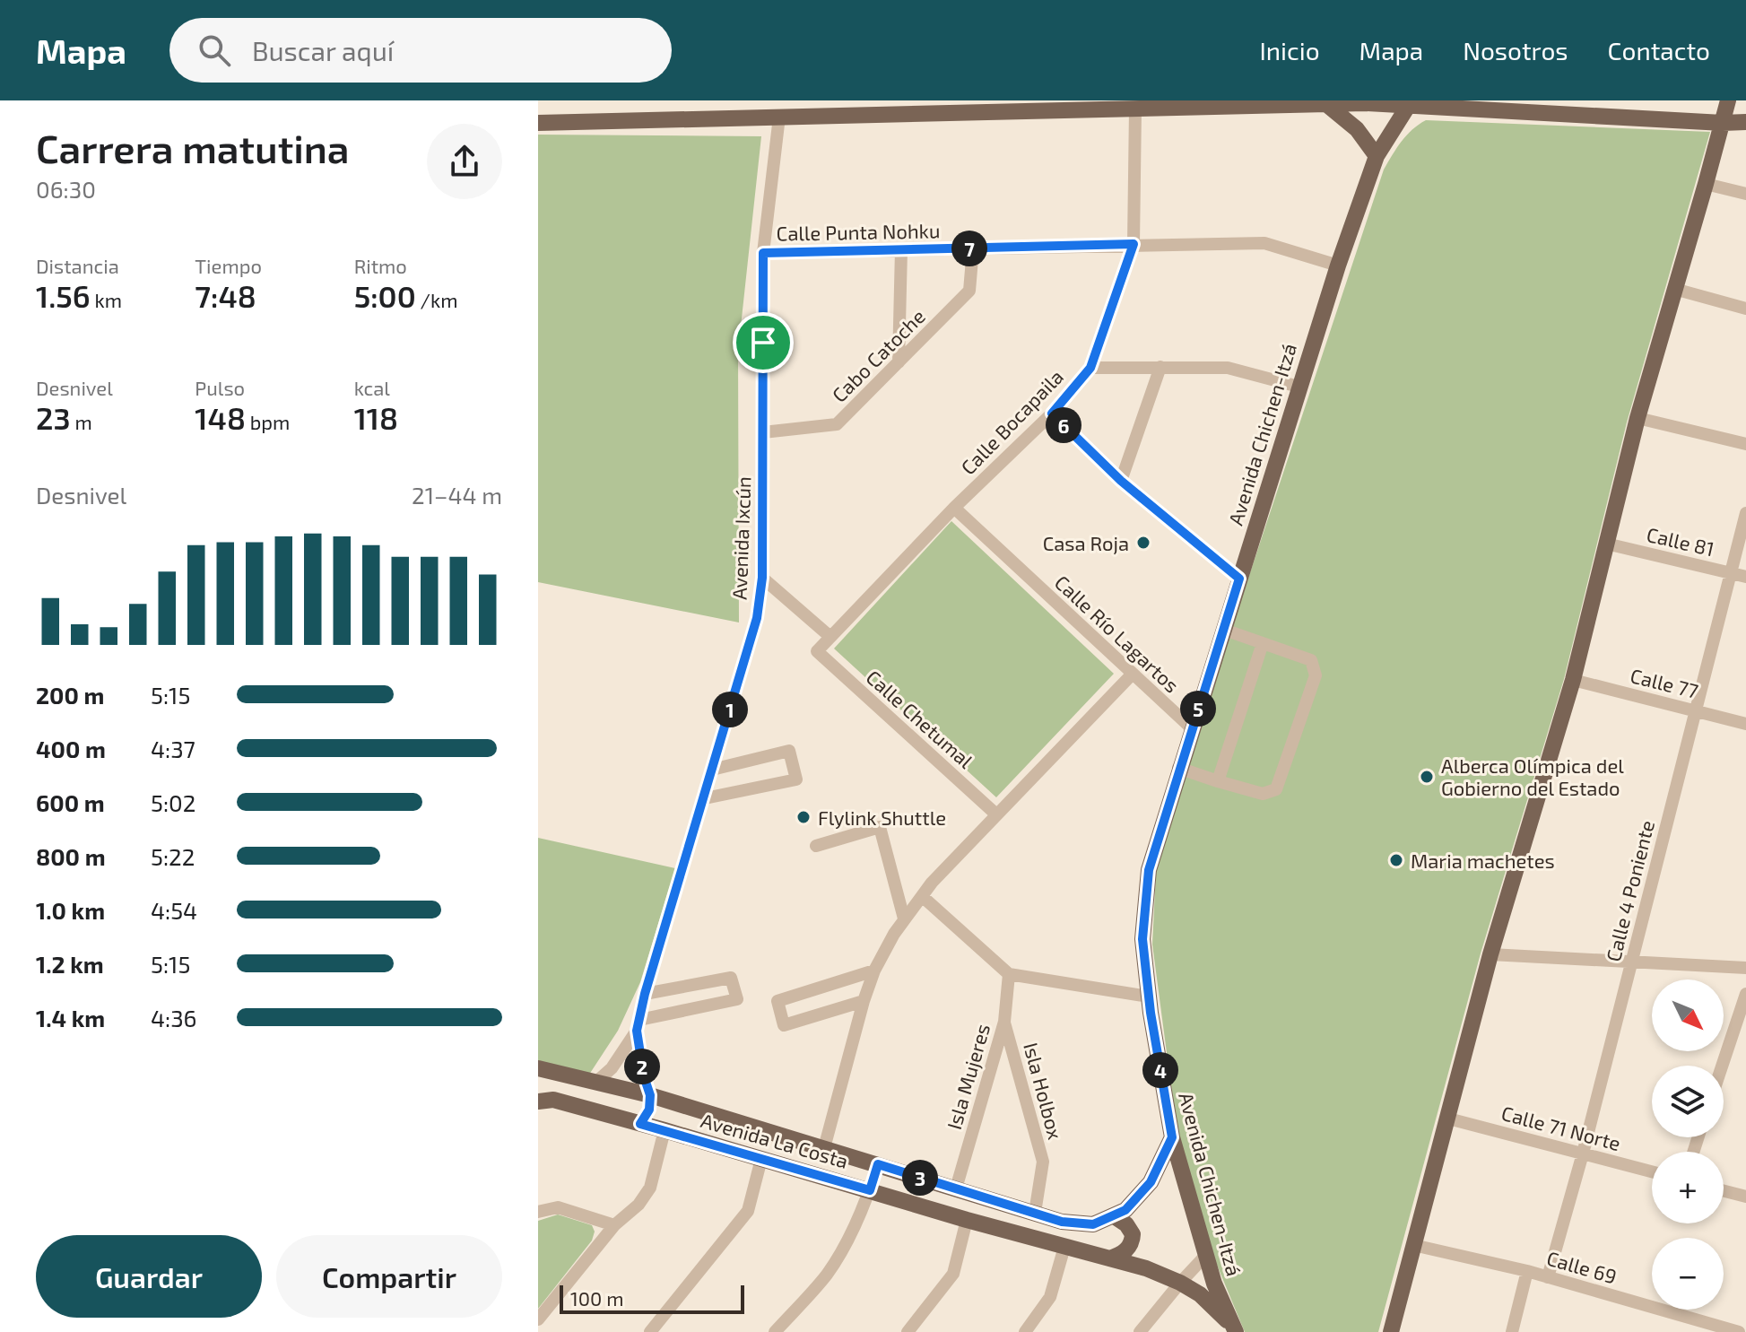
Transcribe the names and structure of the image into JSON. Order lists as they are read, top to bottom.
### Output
{
  "streets": {
    "main road": ["Avenida Chichen-Itzá", "Avenida La Costa"],
    "street": [
      "Calle Punta Nohku",
      "Cabo Catoche",
      "Calle Bocapaila",
      "Avenida Ixcún",
      "Calle 81",
      "Calle Río Lagartos",
      "Calle 77",
      "Calle Chetumal",
      "Calle 4 Poniente",
      "Isla Mujeres",
      "Isla Holbox",
      "Calle 71 Norte",
      "Calle 69"
    ]
  },
  "crossings": [
    ["Calle Punta Nohku", "Cabo Catoche"],
    ["Calle Punta Nohku", "Calle Bocapaila"],
    ["Calle Punta Nohku", "Avenida Chichen-Itzá"],
    ["Calle Punta Nohku", "Avenida Ixcún"],
    ["Cabo Catoche", "Avenida Ixcún"],
    ["Calle Bocapaila", "Calle Río Lagartos"],
    ["Calle Bocapaila", "Calle Chetumal"],
    ["Avenida Chichen-Itzá", "Calle Río Lagartos"],
    ["Avenida Chichen-Itzá", "Avenida La Costa"],
    ["Avenida Ixcún", "Avenida La Costa"],
    ["Calle 81", "Calle 4 Poniente"],
    ["Calle 77", "Calle 4 Poniente"],
    ["Calle 4 Poniente", "Calle 71 Norte"],
    ["Calle 4 Poniente", "Calle 69"],
    ["Isla Mujeres", "Isla Holbox"],
    ["Isla Mujeres", "Avenida La Costa"],
    ["Isla Holbox", "Avenida La Costa"]
  ],
  "places": [
    "Casa Roja",
    "Alberca Olímpica del Gobierno del Estado",
    "Flylink Shuttle",
    "Maria machetes"
  ],
  "scale_bar": "100 m",
  "north": "bottom right",
  "page": {
    "header": "Mapa",
    "search": "Buscar aquí",
    "nav": [
      "Inicio",
      "Mapa",
      "Nosotros",
      "Contacto"
    ],
    "heading": ["Carrera matutina", "06:30"],
    "stats": [
      ["Distancia", "1.56 km"],
      ["Tiempo", "7:48"],
      ["Ritmo", "5:00 /km"],
      ["Desnivel", "23 m"],
      ["Pulso", "148 bpm"],
      ["kcal", "118"]
    ],
    "pins": [
      "7",
      "6",
      "5",
      "1",
      "2",
      "4",
      "3"
    ],
    "chart": ["Desnivel", "21–44 m"],
    "list": [
      {
        "name": "200 m",
        "note": "5:15"
      },
      {
        "name": "400 m",
        "note": "4:37"
      },
      {
        "name": "600 m",
        "note": "5:02"
      },
      {
        "name": "800 m",
        "note": "5:22"
      },
      {
        "name": "1.0 km",
        "note": "4:54"
      },
      {
        "name": "1.2 km",
        "note": "5:15"
      },
      {
        "name": "1.4 km",
        "note": "4:36"
      }
    ],
    "map_buttons": ["+", "−"],
    "buttons": ["Guardar", "Compartir"],
    "scale": "100 m"
  }
}
